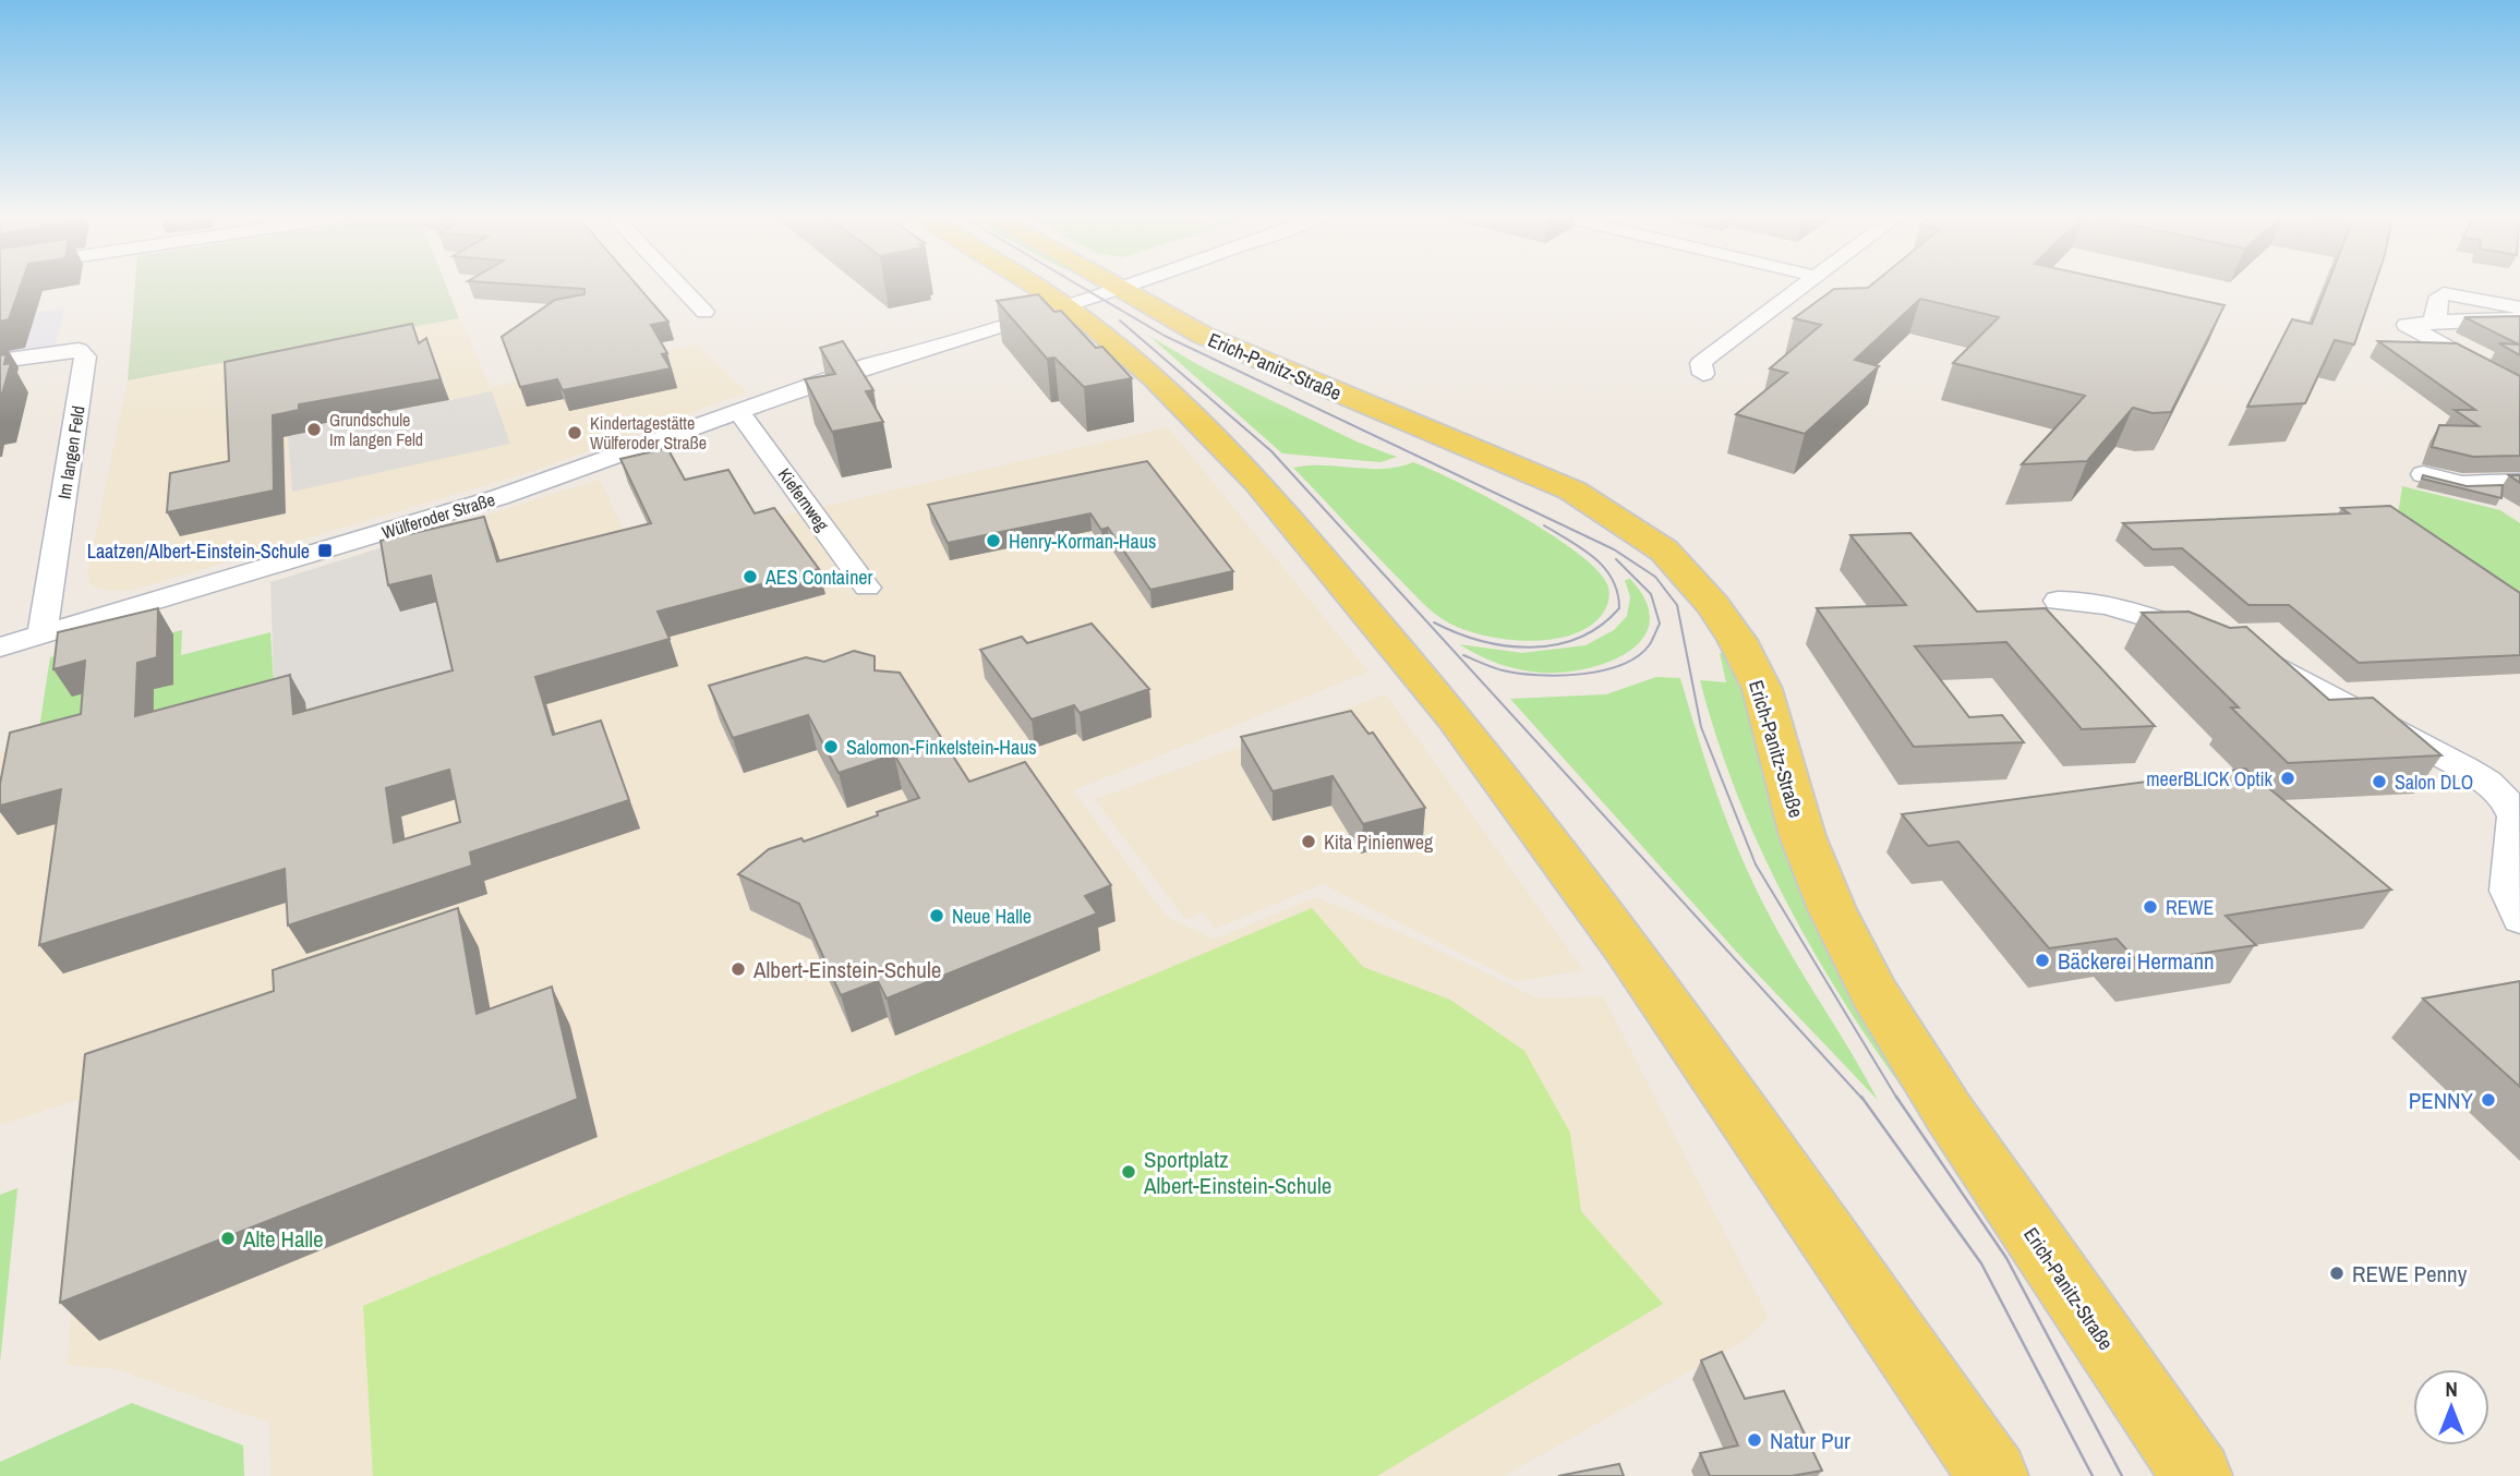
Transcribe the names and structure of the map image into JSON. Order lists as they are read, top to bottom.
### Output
{
  "streets": {
    "main road": ["Erich-Panitz-Straße"],
    "street": ["Im langen Feld", "Kiefernweg", "Wülferoder Straße"]
  },
  "crossings": [
    ["Erich-Panitz-Straße", "Wülferoder Straße"],
    ["Im langen Feld", "Wülferoder Straße"],
    ["Kiefernweg", "Wülferoder Straße"]
  ],
  "places": {
    "other": [
      "Grundschule Im langen Feld",
      "Kindertagestätte Wülferoder Straße",
      "Henry-Korman-Haus",
      "AES Container",
      "Salomon-Finkelstein-Haus",
      "meerBLICK Optik",
      "Salon DLO",
      "Kita Pinienweg",
      "REWE",
      "Neue Halle",
      "Bäckerei Hermann",
      "Albert-Einstein-Schule",
      "PENNY",
      "Sportplatz Albert-Einstein-Schule",
      "Alte Halle",
      "REWE Penny",
      "Natur Pur"
    ],
    "transit": ["Laatzen/Albert-Einstein-Schule"]
  },
  "north": "top"
}
